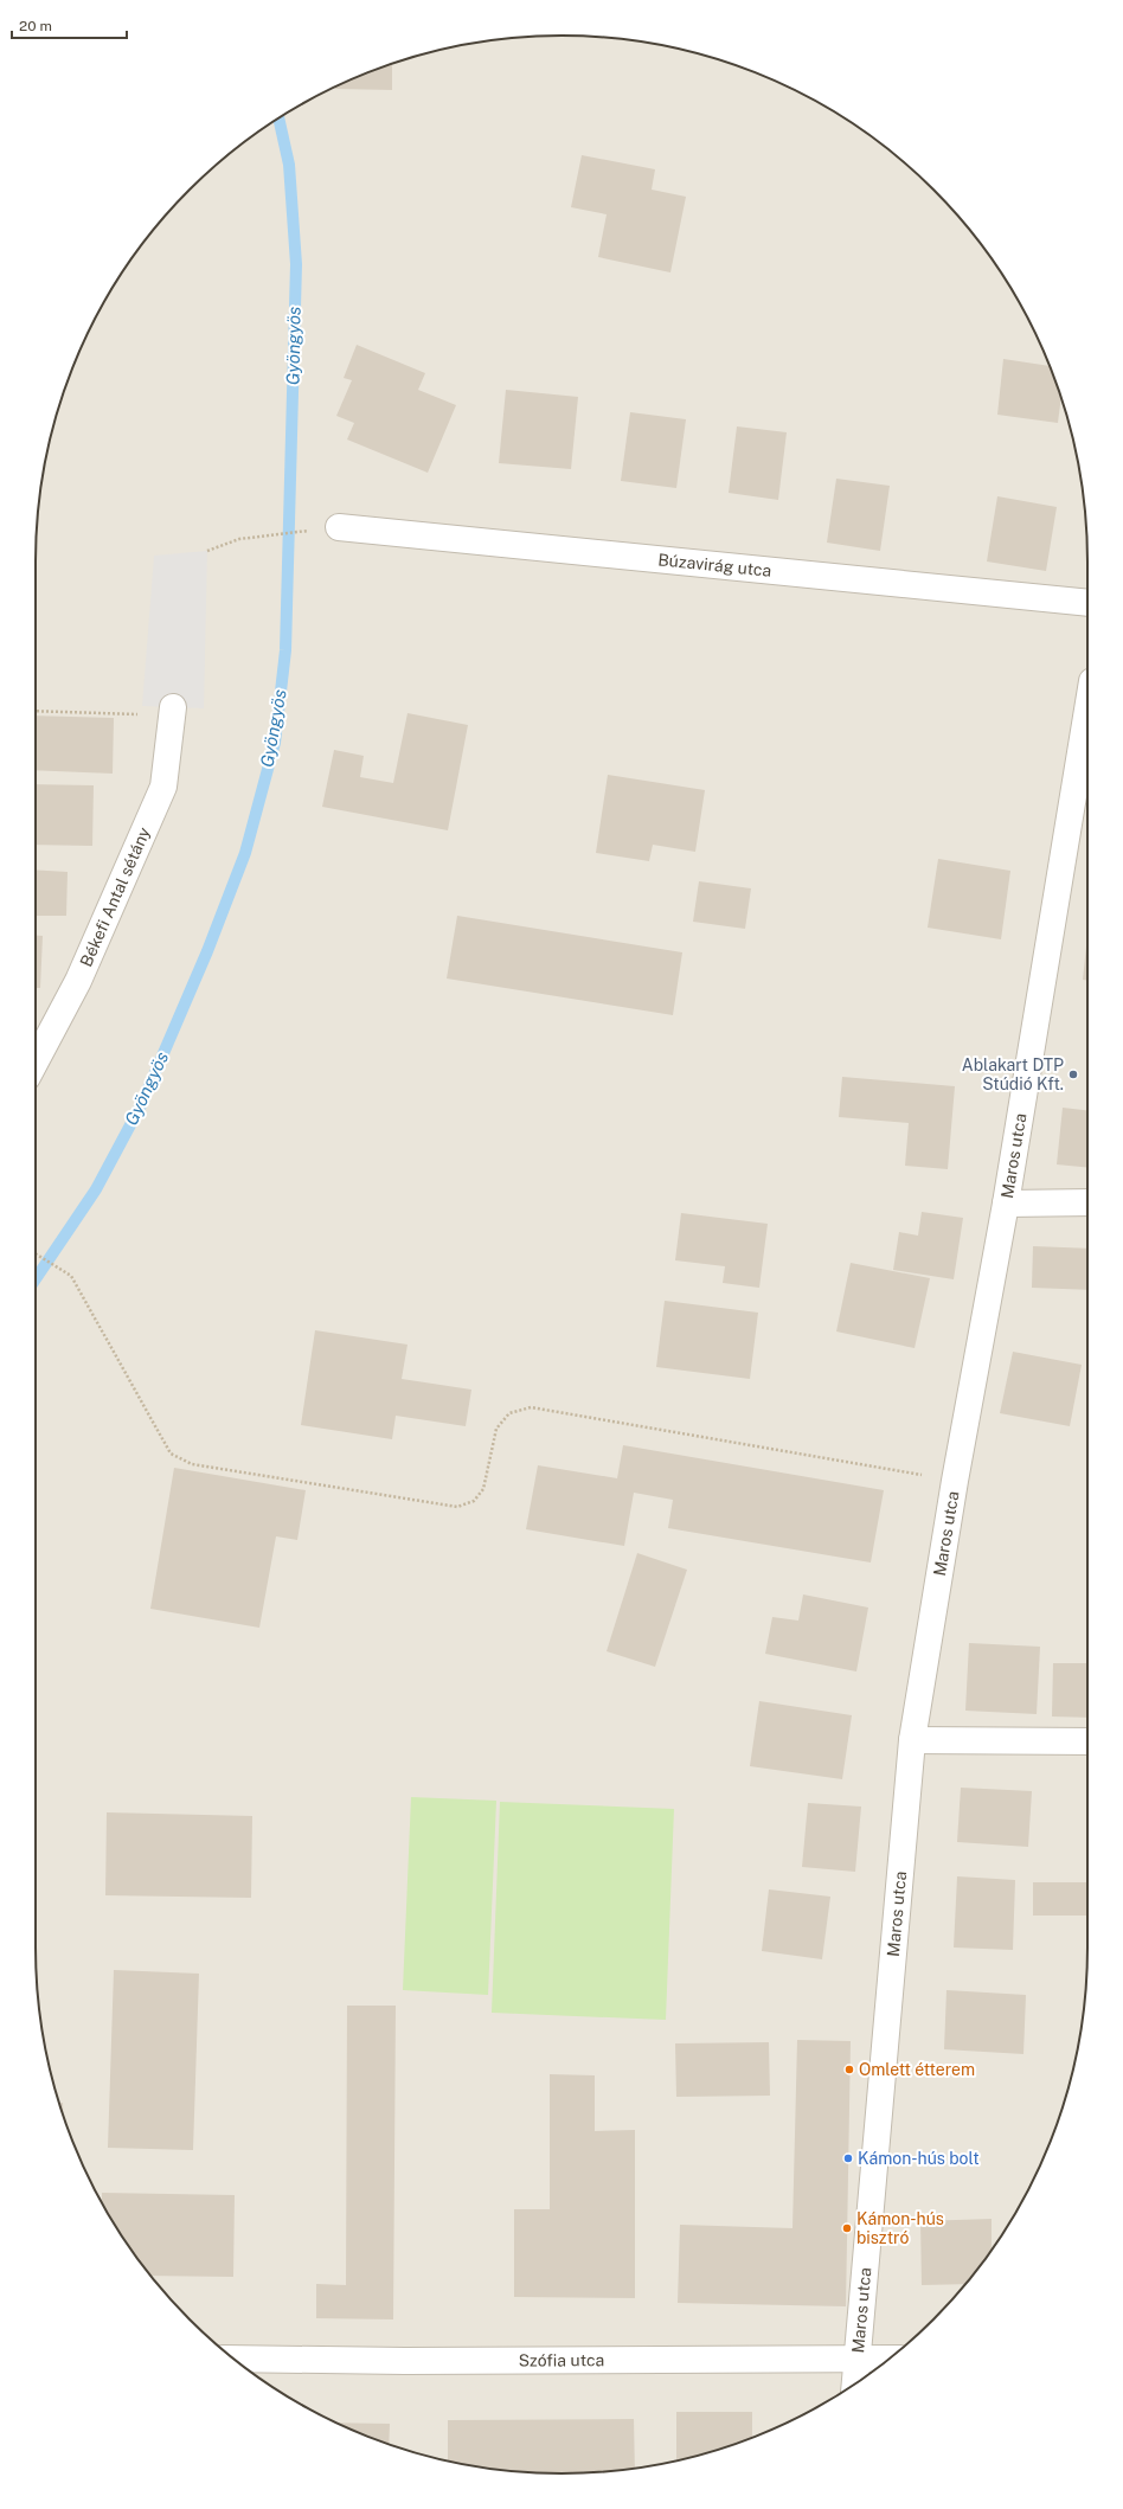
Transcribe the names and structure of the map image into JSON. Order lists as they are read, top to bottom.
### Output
{
  "streets": {
    "street": [
      "Búzavirág utca",
      "Békefi Antal sétány",
      "Maros utca",
      "Szófia utca"
    ]
  },
  "crossings": [
    ["Maros utca", "Szófia utca"]
  ],
  "water": ["Gyöngyös"],
  "places": [
    "Ablakart DTP Stúdió Kft.",
    "Omlett étterem",
    "Kámon-hús bolt",
    "Kámon-hús bisztró"
  ],
  "scale_bar": "20 m"
}
